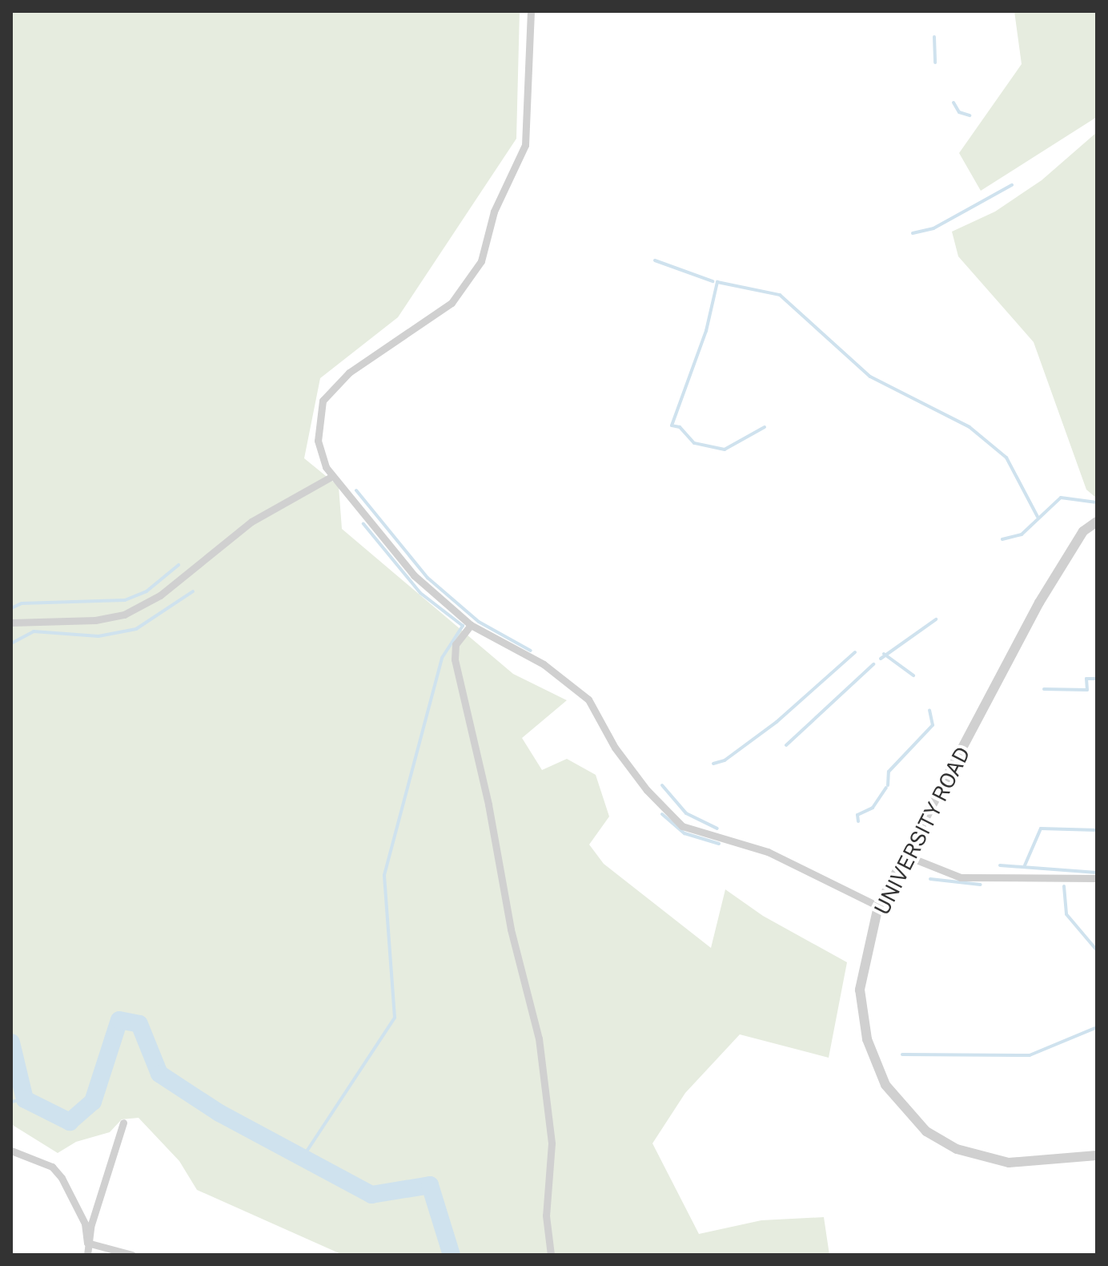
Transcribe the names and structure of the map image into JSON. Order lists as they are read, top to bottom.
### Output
{
  "streets": {
    "street": ["UNIVERSITY ROAD"]
  }
}
